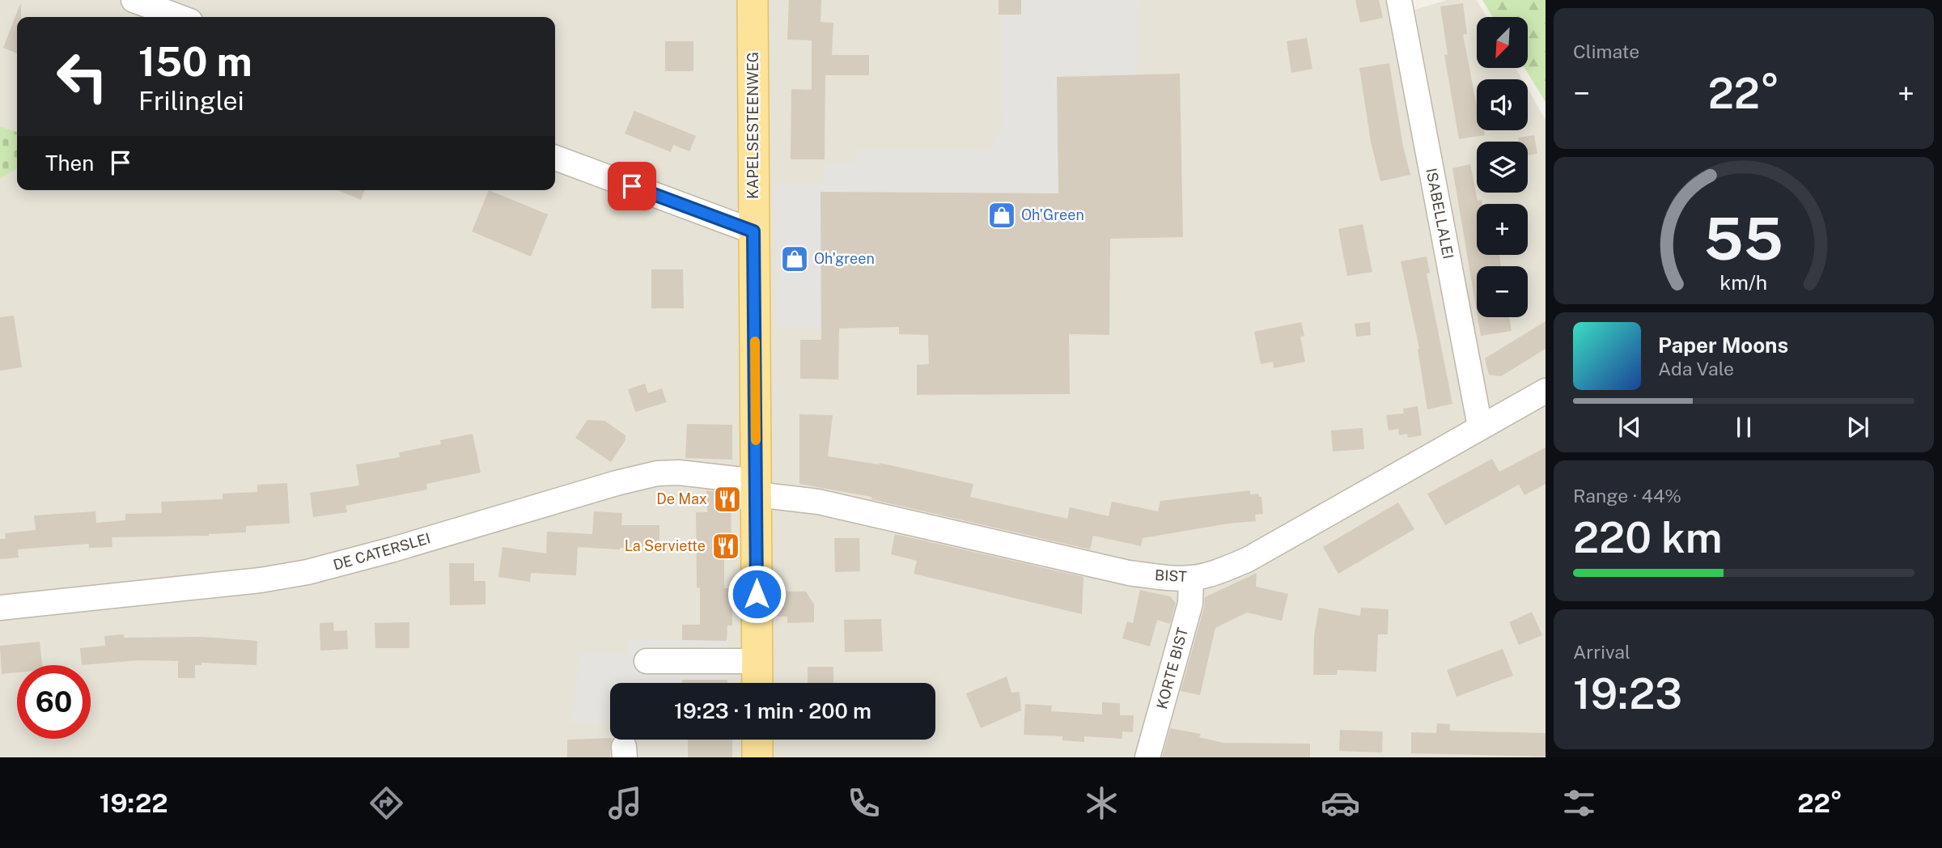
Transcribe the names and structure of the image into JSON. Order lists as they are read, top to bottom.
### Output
{
  "streets": {
    "main road": ["KAPELSESTEENWEG"],
    "street": [
      "ISABELLALEI",
      "DE CATERSLEI",
      "BIST",
      "KORTE BIST"
    ]
  },
  "crossings": [
    ["KAPELSESTEENWEG", "DE CATERSLEI"],
    ["KAPELSESTEENWEG", "BIST"],
    ["ISABELLALEI", "BIST"],
    ["DE CATERSLEI", "BIST"],
    ["BIST", "KORTE BIST"]
  ],
  "places": {
    "shop": ["Oh'Green", "Oh'green"],
    "restaurant": ["De Max", "La Serviette"]
  },
  "north": "bottom left",
  "page": {
    "tile": [
      "Climate",
      ["Range · 44%", "220 km"],
      ["Arrival", "19:23"]
    ],
    "map_buttons": ["+", "−"],
    "turn": ["150 m", "Frilinglei"],
    "heat": ["−", "22°", "+"],
    "then": "Then",
    "song": ["Paper Moons", "Ada Vale"],
    "limit": "60",
    "trip": "19:23 · 1 min · 200 m",
    "tabs": ["19:22", "22°"],
    "gauge": ["55", "km/h"]
  }
}
